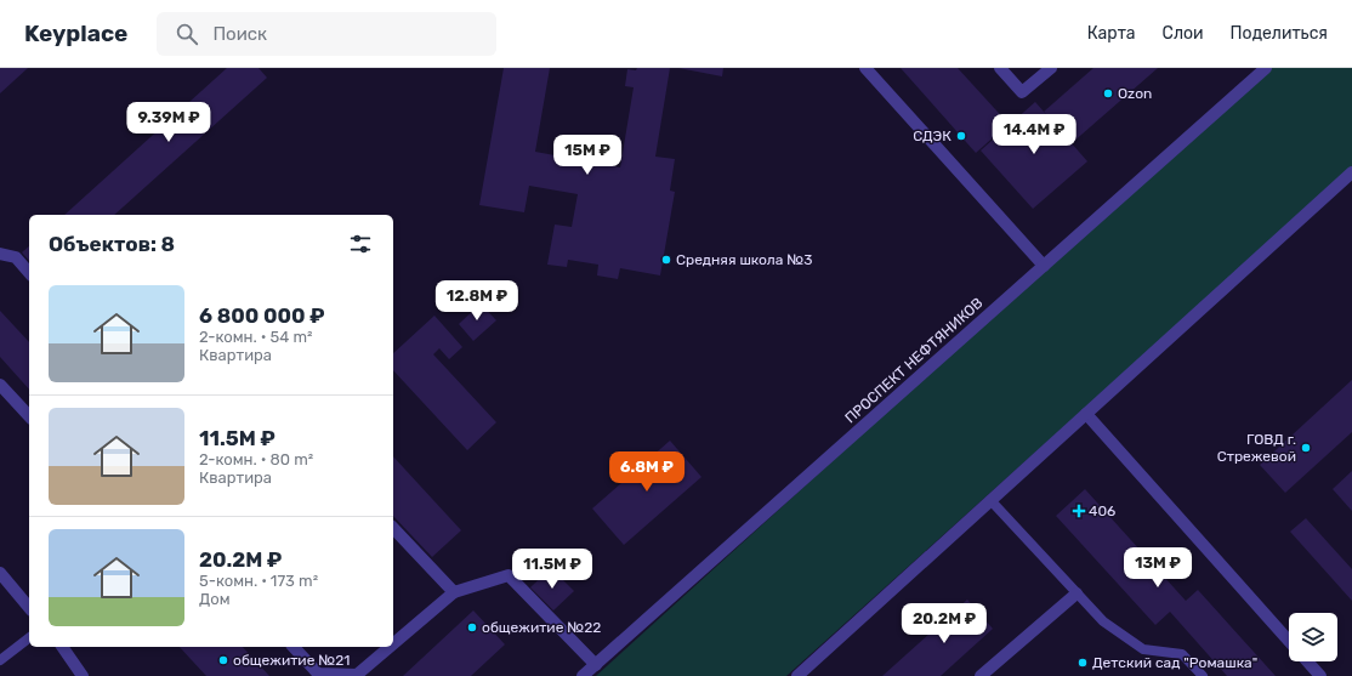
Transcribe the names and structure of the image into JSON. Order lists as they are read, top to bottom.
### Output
{
  "streets": {
    "street": ["ПРОСПЕКТ НЕФТЯНИКОВ"]
  },
  "places": {
    "other": [
      "Ozon",
      "СДЭК",
      "Средняя школа №3",
      "ГОВД г. Стрежевой",
      "общежитие №22",
      "общежитие №21",
      "Детский сад \"Ромашка\""
    ],
    "health": ["406"]
  },
  "page": {
    "header": "Keyplace",
    "search": "Поиск",
    "nav": ["Карта", "Слои", "Поделиться"],
    "price": [
      "9.39M ₽",
      "14.4M ₽",
      "15M ₽",
      "12.8M ₽",
      "6.8M ₽",
      "13M ₽",
      "11.5M ₽",
      "20.2M ₽"
    ],
    "heading": "Объектов: 8",
    "list": [
      {
        "name": "6 800 000 ₽",
        "note": "2-комн. · 54 m² · Квартира"
      },
      {
        "name": "11.5M ₽",
        "note": "2-комн. · 80 m² · Квартира"
      },
      {
        "name": "20.2M ₽",
        "note": "5-комн. · 173 m² · Дом"
      }
    ]
  }
}
